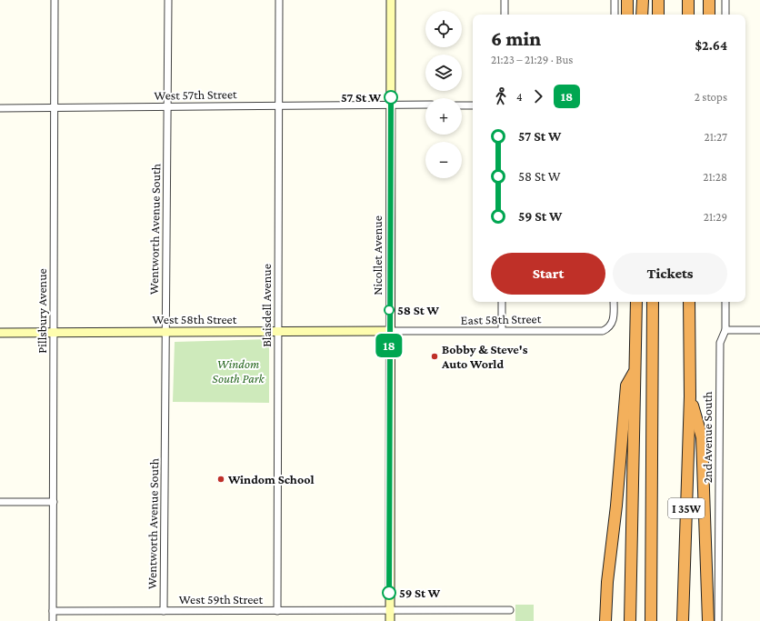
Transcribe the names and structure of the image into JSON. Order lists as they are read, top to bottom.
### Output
{
  "streets": {
    "highway": ["I 35W"],
    "main road": ["Nicollet Avenue", "West 58th Street"],
    "street": [
      "West 57th Street",
      "Wentworth Avenue South",
      "Blaisdell Avenue",
      "Pillsbury Avenue",
      "East 58th Street",
      "2nd Avenue South",
      "West 59th Street"
    ]
  },
  "crossings": [
    ["West 57th Street", "Wentworth Avenue South"],
    ["West 57th Street", "Nicollet Avenue"],
    ["West 57th Street", "Blaisdell Avenue"],
    ["West 57th Street", "Pillsbury Avenue"],
    ["Wentworth Avenue South", "West 58th Street"],
    ["Wentworth Avenue South", "West 59th Street"],
    ["Nicollet Avenue", "West 58th Street"],
    ["Nicollet Avenue", "East 58th Street"],
    ["Nicollet Avenue", "West 59th Street"],
    ["Blaisdell Avenue", "West 58th Street"],
    ["Blaisdell Avenue", "West 59th Street"],
    ["Pillsbury Avenue", "West 58th Street"],
    ["Pillsbury Avenue", "West 59th Street"],
    ["West 58th Street", "East 58th Street"]
  ],
  "parks": ["Windom South Park"],
  "places": [
    "57 St W",
    "58 St W",
    "Bobby & Steve's Auto World",
    "Windom School",
    "59 St W"
  ],
  "lines": ["bus line 18"],
  "page": {
    "on_map": "18",
    "map_buttons": ["+", "−"],
    "heading": ["6 min", "21:23 – 21:29 · Bus", "$2.64"],
    "legs": ["4", "18", "2 stops"],
    "list": [
      {
        "name": "57 St W",
        "value": "21:27"
      },
      {
        "name": "58 St W",
        "value": "21:28"
      },
      {
        "name": "59 St W",
        "value": "21:29"
      }
    ],
    "buttons": ["Start", "Tickets"]
  }
}
